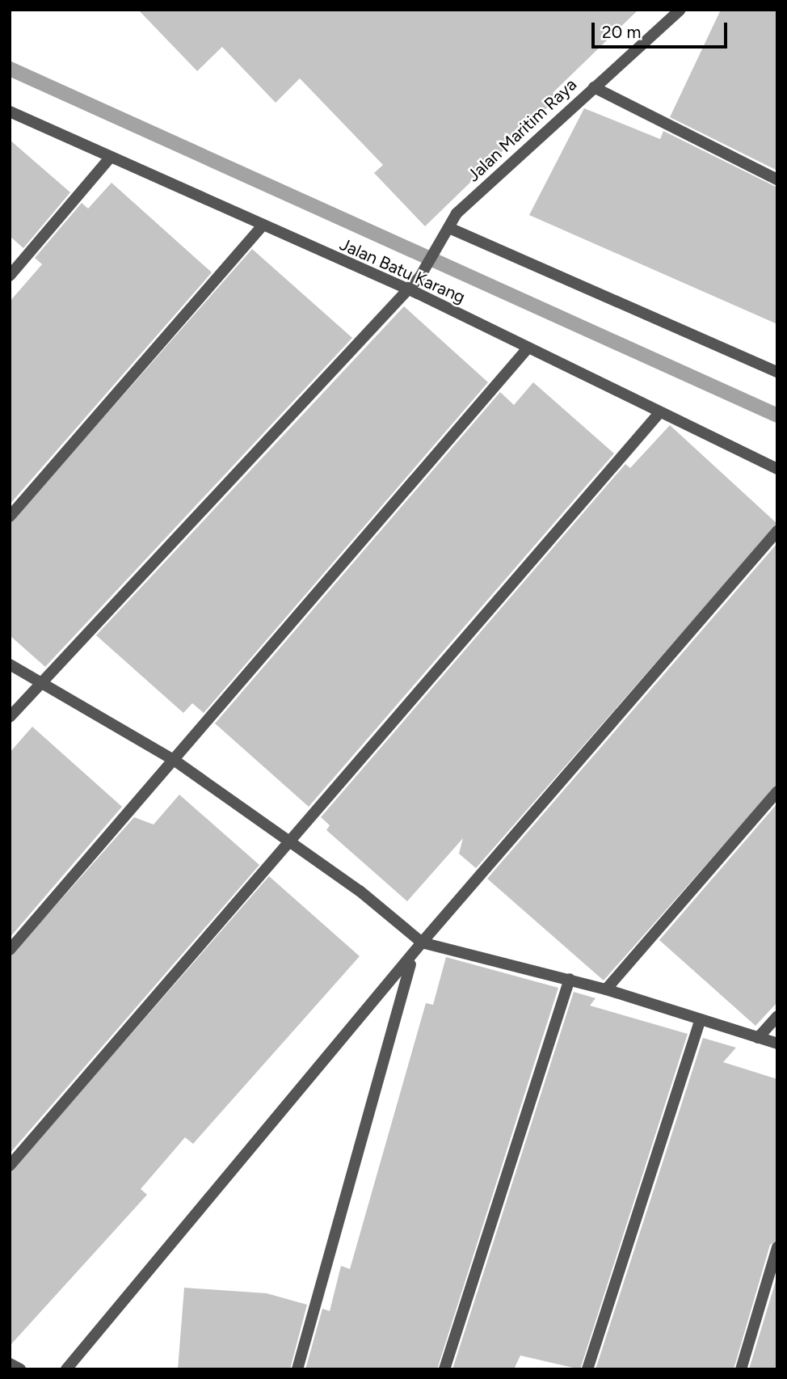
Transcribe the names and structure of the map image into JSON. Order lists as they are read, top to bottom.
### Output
{
  "streets": {
    "street": ["Jalan Maritim Raya", "Jalan Batu Karang"]
  },
  "crossings": [
    ["Jalan Maritim Raya", "Jalan Batu Karang"]
  ],
  "scale_bar": "20 m"
}
